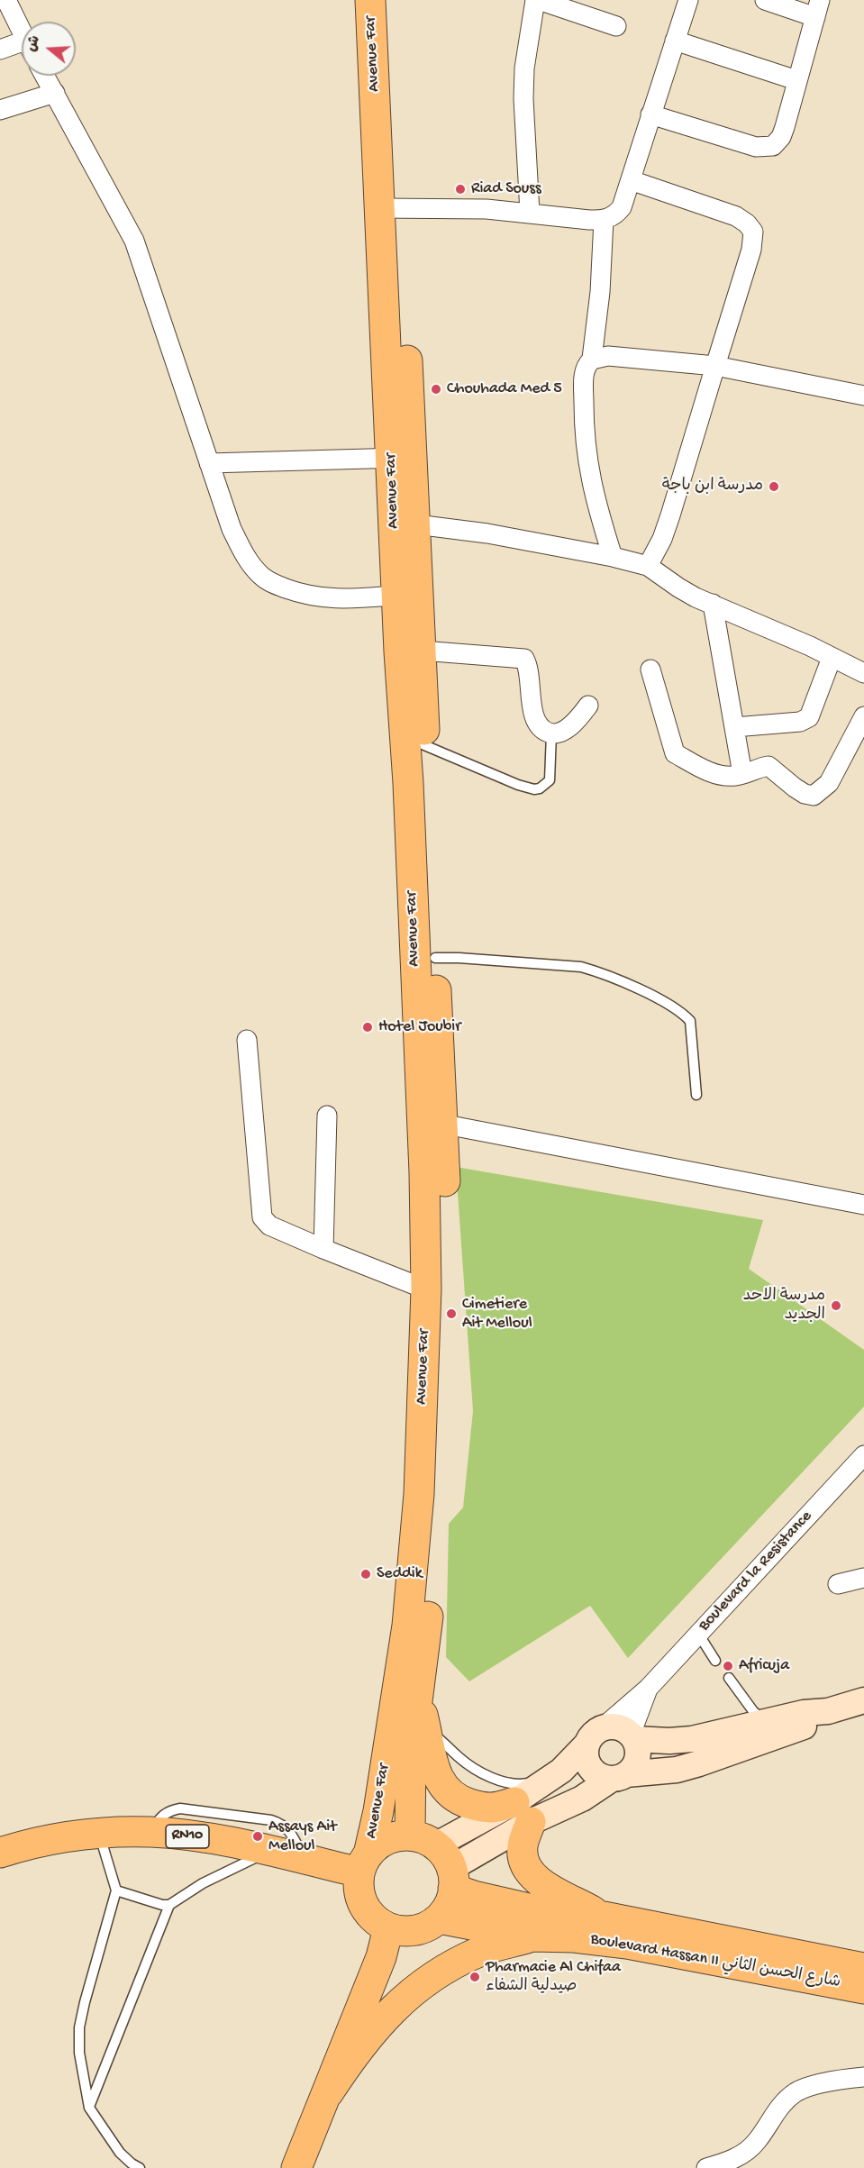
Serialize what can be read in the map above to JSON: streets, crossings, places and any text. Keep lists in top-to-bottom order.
{
  "streets": {
    "main road": ["Avenue Far", "RN10", "Boulevard Hassan II شارع الحسن الثاني"],
    "street": ["Boulevard la Resistance"]
  },
  "crossings": [
    ["Avenue Far", "RN10"],
    ["Avenue Far", "Boulevard Hassan II شارع الحسن الثاني"],
    ["RN10", "Boulevard Hassan II شارع الحسن الثاني"]
  ],
  "places": [
    "Riad Souss",
    "Chouhada Med 5",
    "مدرسة ابن باجة",
    "Hotel Joubir",
    "مدرسة الاحد الجديد",
    "Cimetiere Ait Melloul",
    "Seddik",
    "Africuja",
    "Assays Ait Melloul",
    "Pharmacie Al Chifaa صيدلية الشفاء"
  ],
  "north": "left"
}
